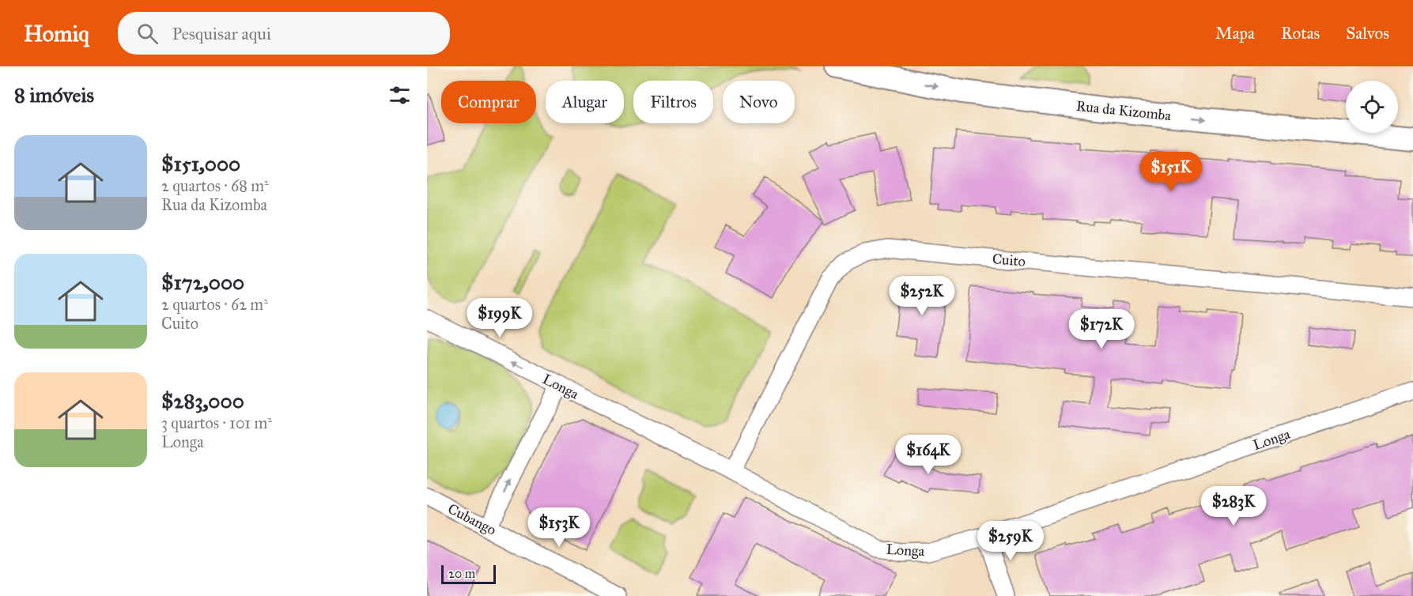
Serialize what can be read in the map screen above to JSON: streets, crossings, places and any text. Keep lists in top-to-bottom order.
{
  "streets": {
    "main road": ["Rua da Kizomba"],
    "street": ["Cuito", "Longa", "Cubango"]
  },
  "crossings": [
    ["Cuito", "Longa"]
  ],
  "one_way": ["Rua da Kizomba"],
  "scale_bar": "20 m",
  "page": {
    "header": "Homiq",
    "search": "Pesquisar aqui",
    "nav": ["Mapa", "Rotas", "Salvos"],
    "heading": "8 imóveis",
    "chip": [
      "Comprar",
      "Alugar",
      "Filtros",
      "Novo"
    ],
    "list": [
      {
        "name": "$151,000",
        "note": "2 quartos · 68 m² · Rua da Kizomba"
      },
      {
        "name": "$172,000",
        "note": "2 quartos · 62 m² · Cuito"
      },
      {
        "name": "$283,000",
        "note": "3 quartos · 101 m² · Longa"
      }
    ],
    "price": [
      "$151K",
      "$252K",
      "$199K",
      "$172K",
      "$164K",
      "$283K",
      "$153K",
      "$259K"
    ],
    "scale": "20 m"
  }
}
